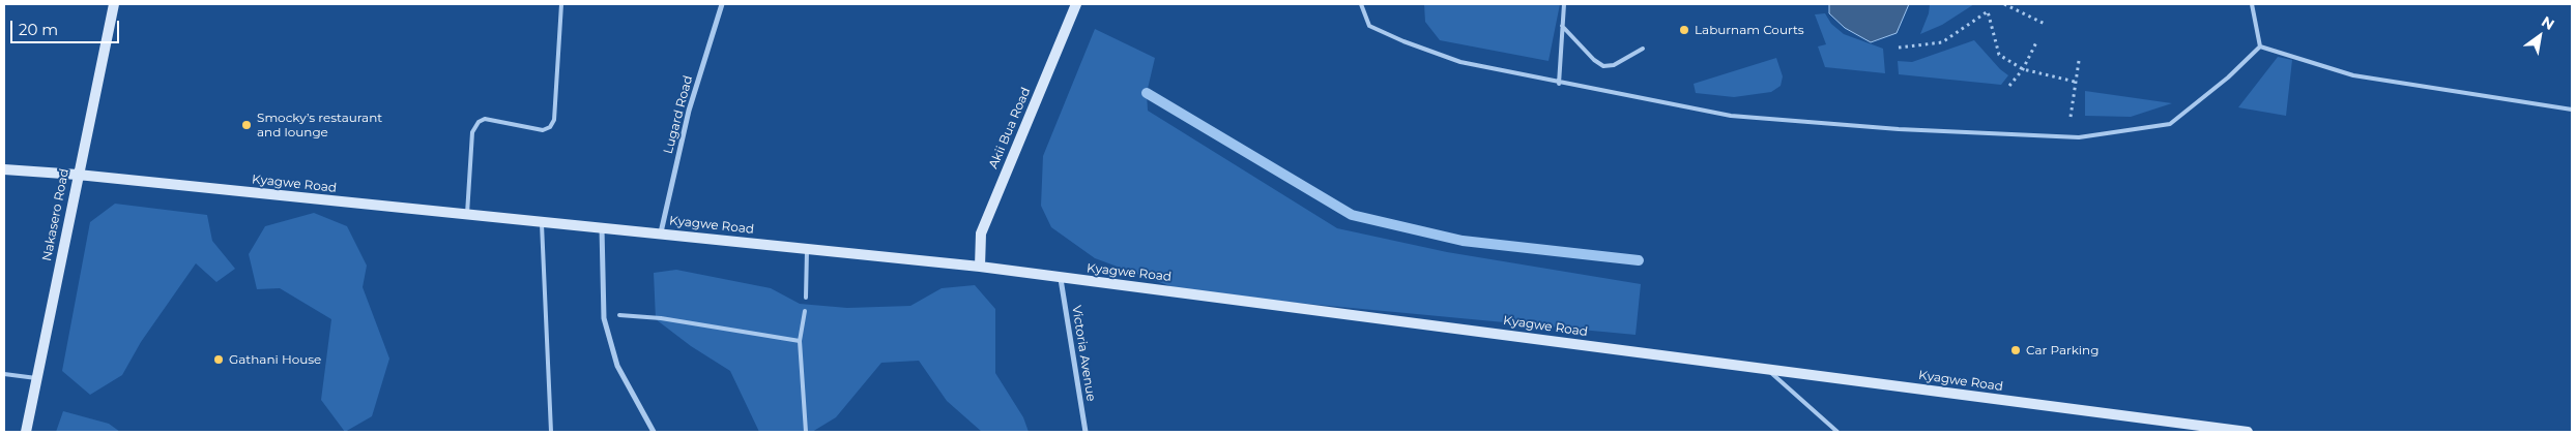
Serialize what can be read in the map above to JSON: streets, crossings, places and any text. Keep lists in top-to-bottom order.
{
  "streets": {
    "street": [
      "Lugard Road",
      "Akii Bua Road",
      "Kyagwe Road",
      "Nakasero Road",
      "Victoria Avenue"
    ]
  },
  "crossings": [
    ["Lugard Road", "Kyagwe Road"],
    ["Akii Bua Road", "Kyagwe Road"],
    ["Kyagwe Road", "Nakasero Road"],
    ["Kyagwe Road", "Victoria Avenue"]
  ],
  "places": [
    "Laburnam Courts",
    "Smocky’s restaurant and lounge",
    "Car Parking",
    "Gathani House"
  ],
  "scale_bar": "20 m",
  "north": "top right"
}
